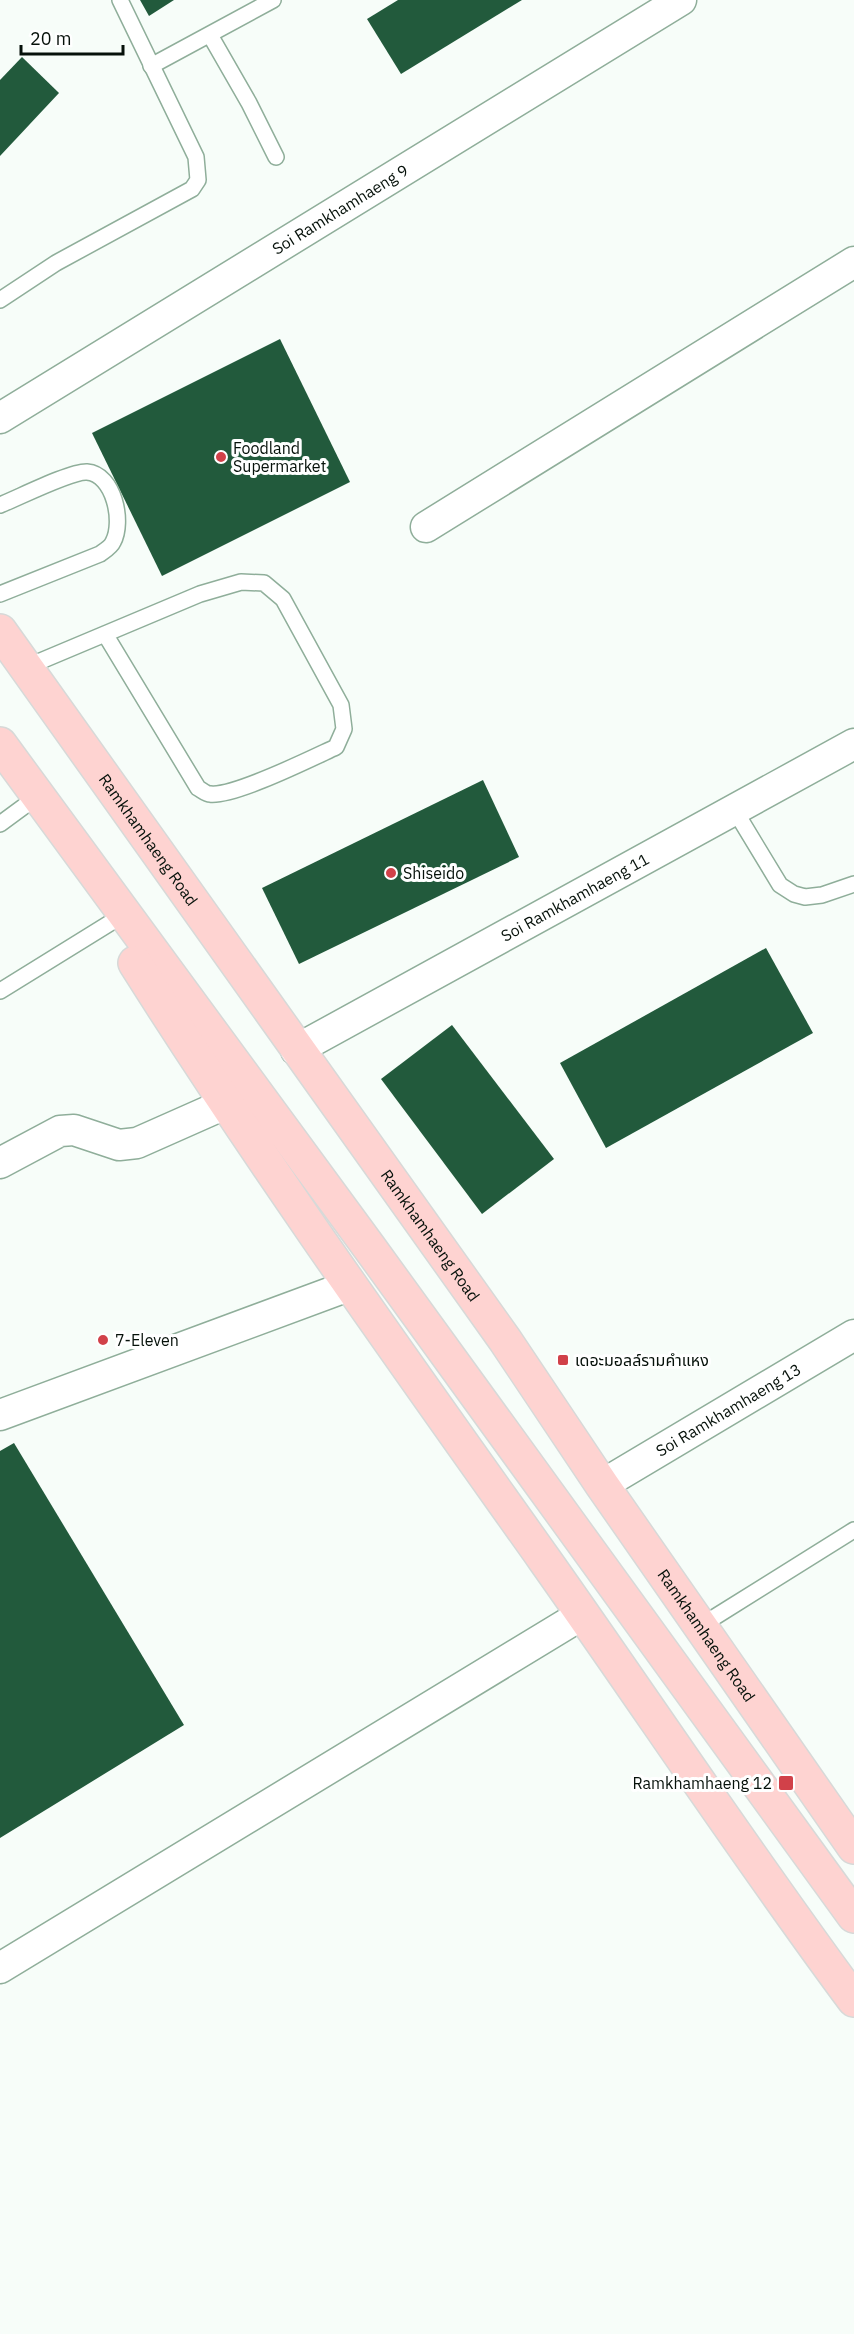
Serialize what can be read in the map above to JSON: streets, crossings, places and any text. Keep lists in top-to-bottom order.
{
  "streets": {
    "main road": ["Ramkhamhaeng Road"],
    "street": ["Soi Ramkhamhaeng 9", "Soi Ramkhamhaeng 11", "Soi Ramkhamhaeng 13"]
  },
  "crossings": [
    ["Ramkhamhaeng Road", "Soi Ramkhamhaeng 11"],
    ["Ramkhamhaeng Road", "Soi Ramkhamhaeng 13"]
  ],
  "places": {
    "other": ["Foodland Supermarket", "Shiseido", "7-Eleven"],
    "transit": ["เดอะมอลล์รามคำแหง", "Ramkhamhaeng 12"]
  },
  "scale_bar": "20 m"
}
